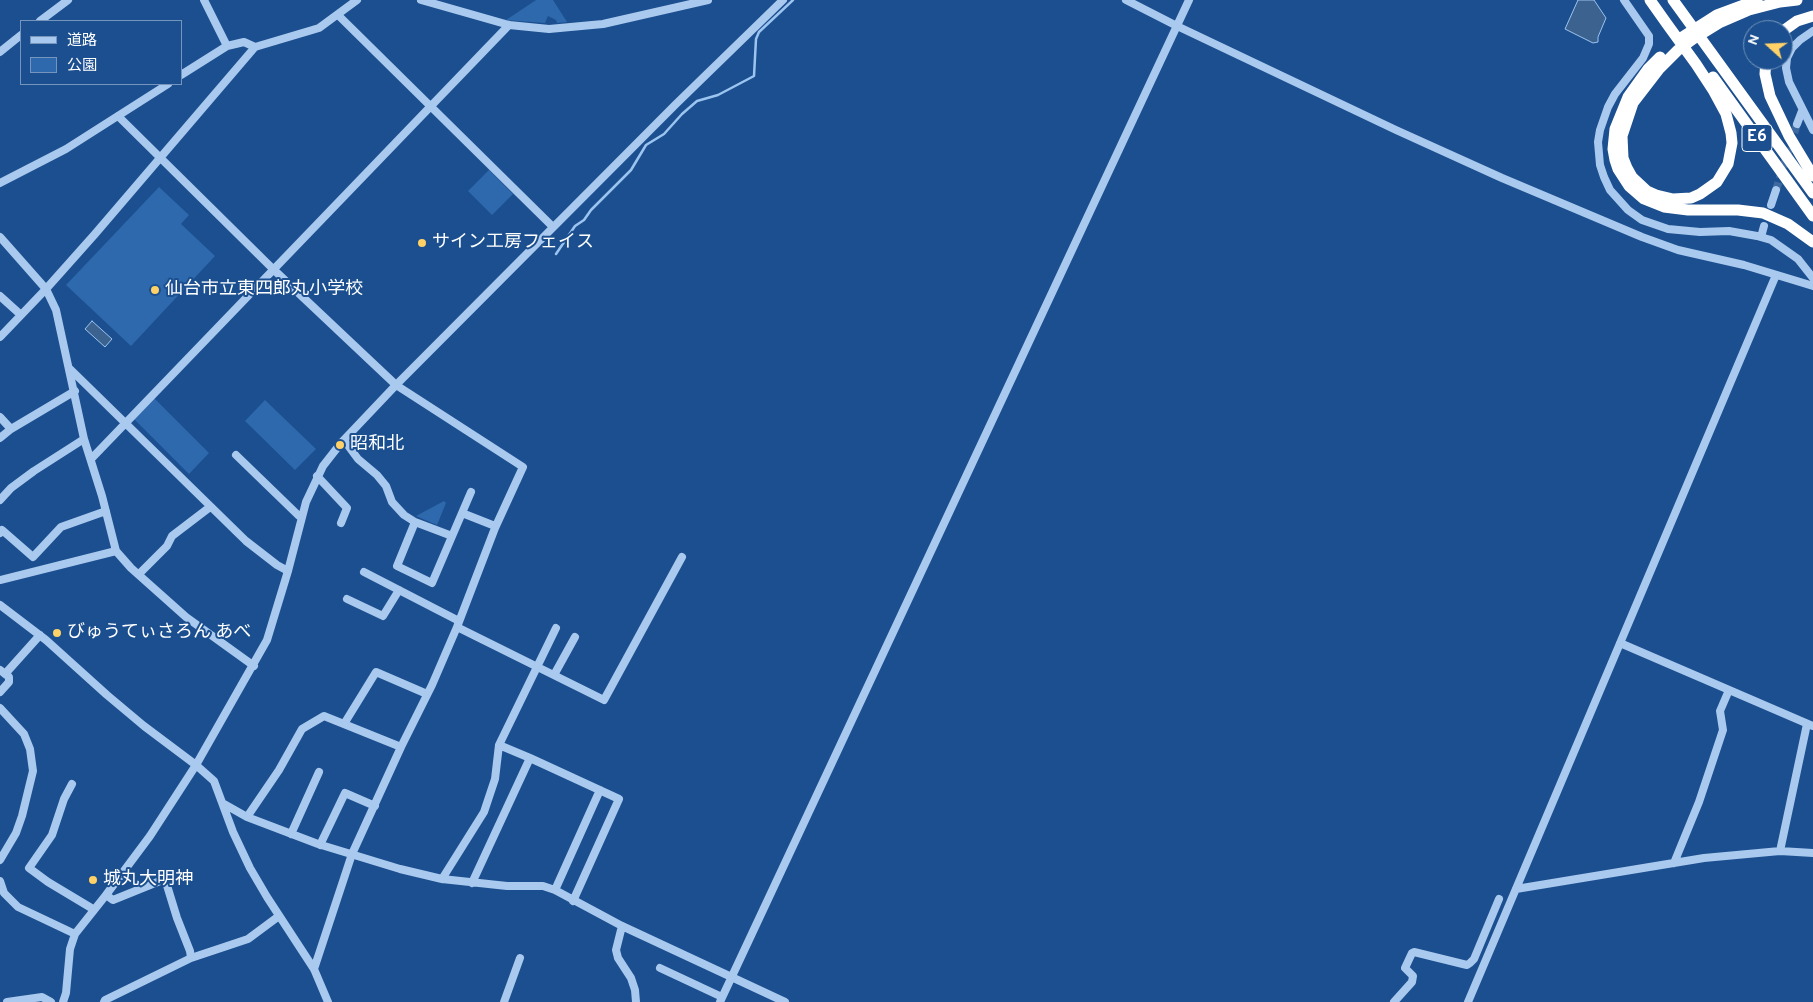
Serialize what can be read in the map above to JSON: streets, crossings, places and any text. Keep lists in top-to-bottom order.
{
  "streets": {
    "highway": ["E6"]
  },
  "places": [
    "サイン工房フェイス",
    "仙台市立東四郎丸小学校",
    "昭和北",
    "びゅうてぃさろん あべ",
    "城丸大明神"
  ],
  "legend": ["道路", "公園"],
  "north": "left"
}
